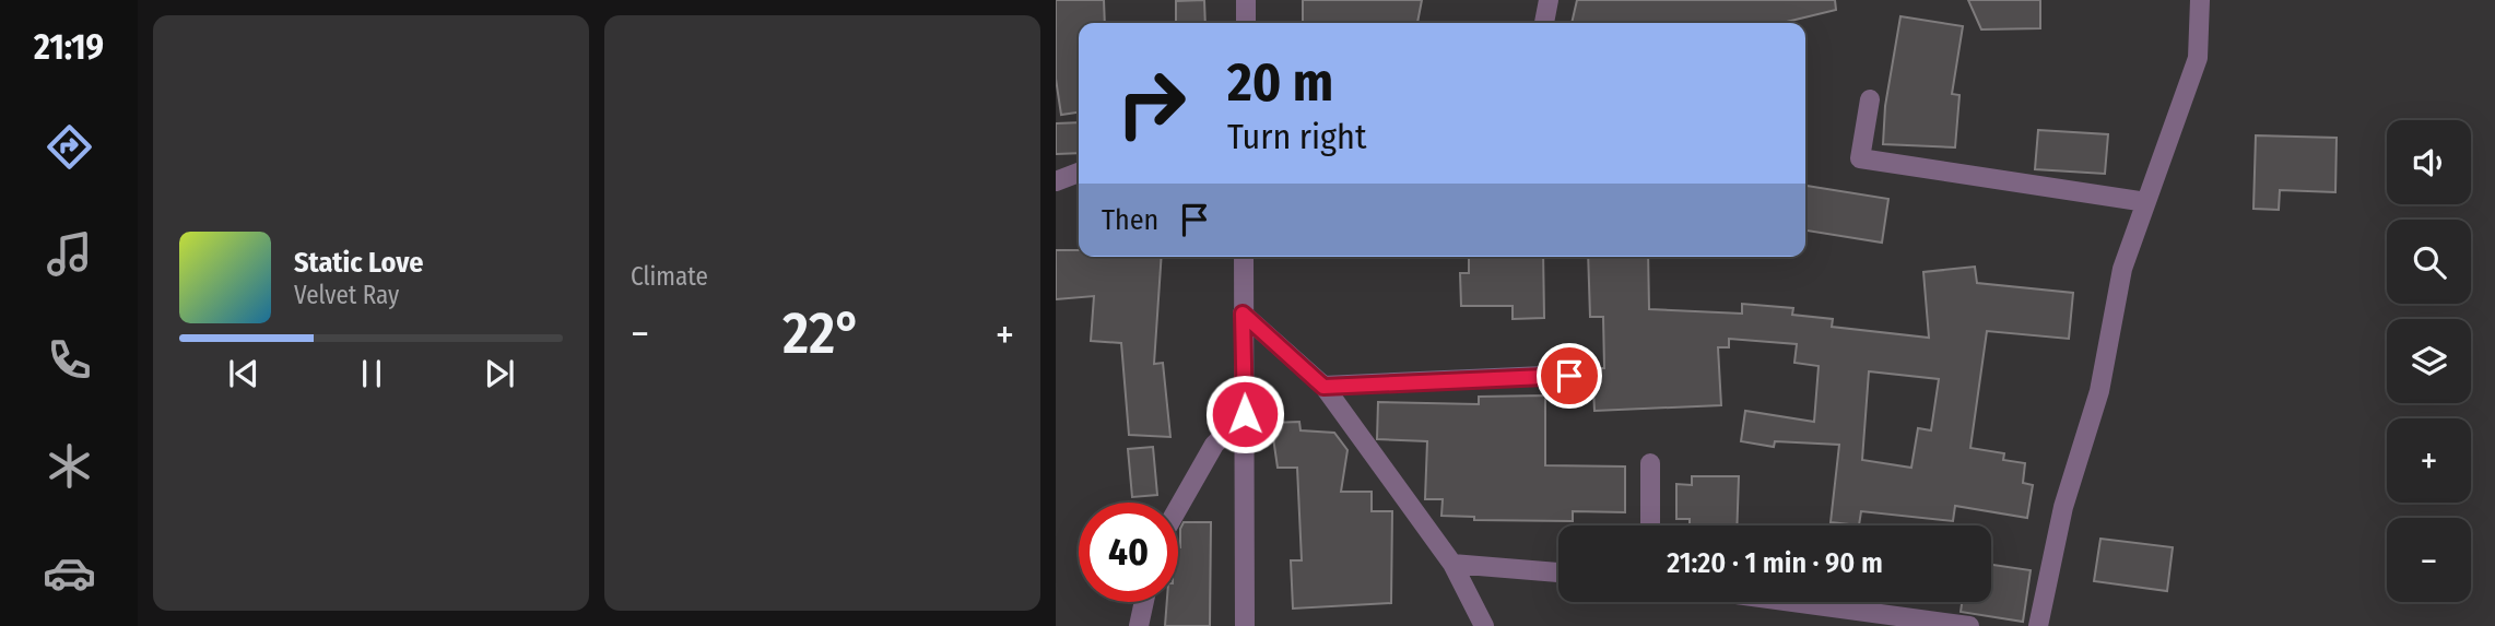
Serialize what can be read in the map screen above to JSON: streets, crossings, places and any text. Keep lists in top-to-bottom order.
{
  "page": {
    "tabs": "21:19",
    "tile": "Climate",
    "turn": ["20 m", "Turn right"],
    "map_buttons": ["+", "−"],
    "then": "Then",
    "song": ["Static Love", "Velvet Ray"],
    "heat": ["−", "22°", "+"],
    "limit": "40",
    "trip": "21:20 · 1 min · 90 m"
  }
}
